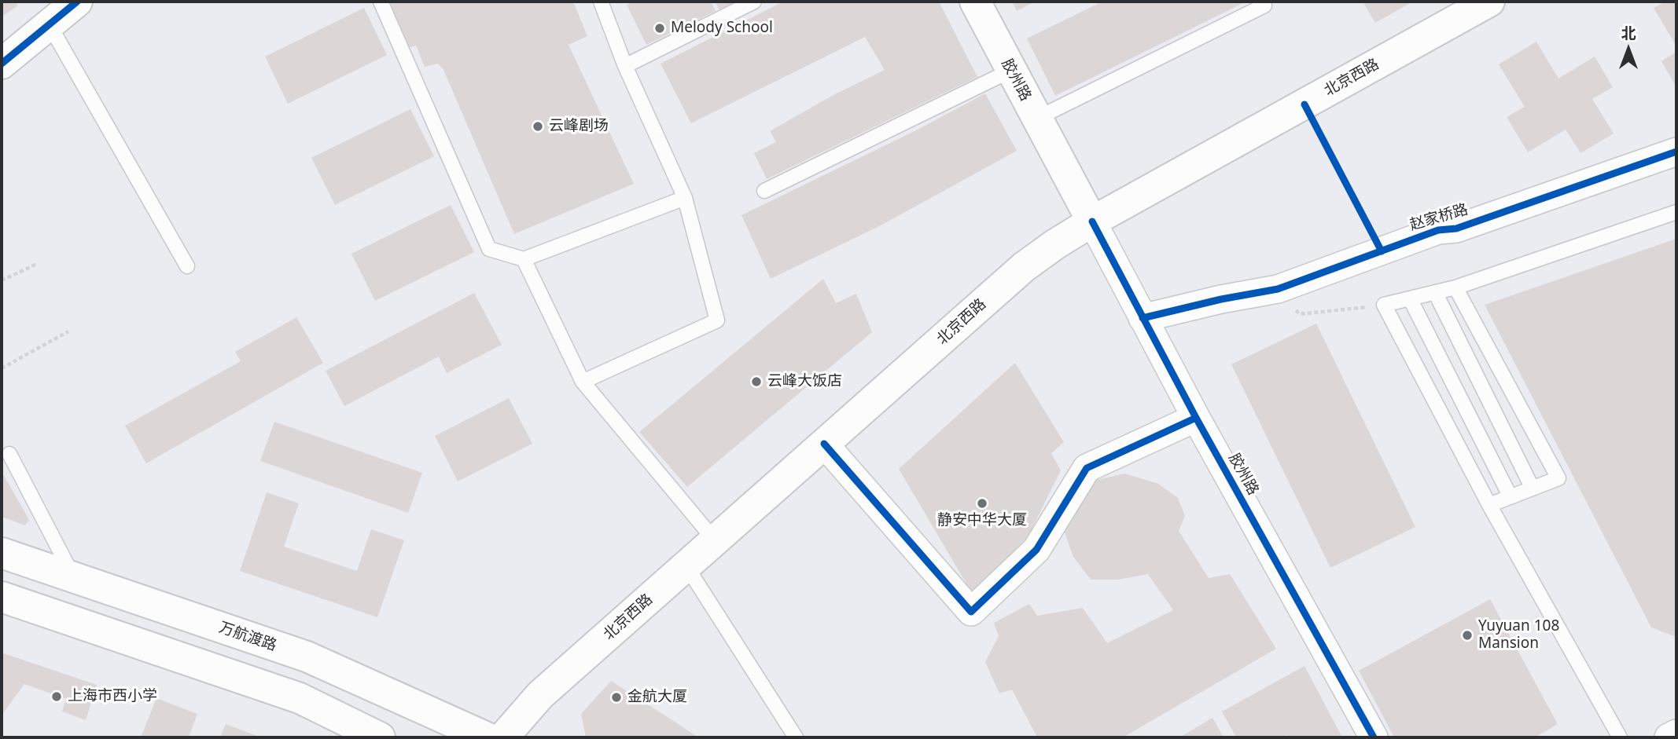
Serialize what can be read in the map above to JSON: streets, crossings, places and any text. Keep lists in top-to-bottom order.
{
  "streets": {
    "main road": ["北京西路", "胶州路", "万航渡路"],
    "street": ["赵家桥路"]
  },
  "crossings": [
    ["北京西路", "胶州路"],
    ["胶州路", "赵家桥路"]
  ],
  "places": [
    "Melody School",
    "云峰剧场",
    "云峰大饭店",
    "静安中华大厦",
    "Yuyuan 108 Mansion",
    "上海市西小学",
    "金航大厦"
  ],
  "north": "top"
}
